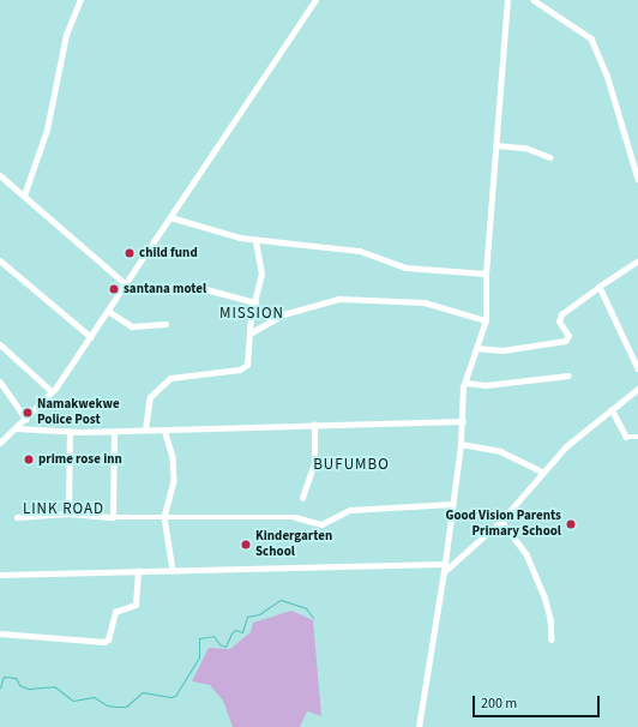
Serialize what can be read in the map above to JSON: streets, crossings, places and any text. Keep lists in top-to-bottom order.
{
  "districts": ["MISSION", "BUFUMBO", "LINK ROAD"],
  "places": [
    "child fund",
    "santana motel",
    "Namakwekwe Police Post",
    "prime rose inn",
    "Good Vision Parents Primary School",
    "Kindergarten School"
  ],
  "scale_bar": "200 m"
}
